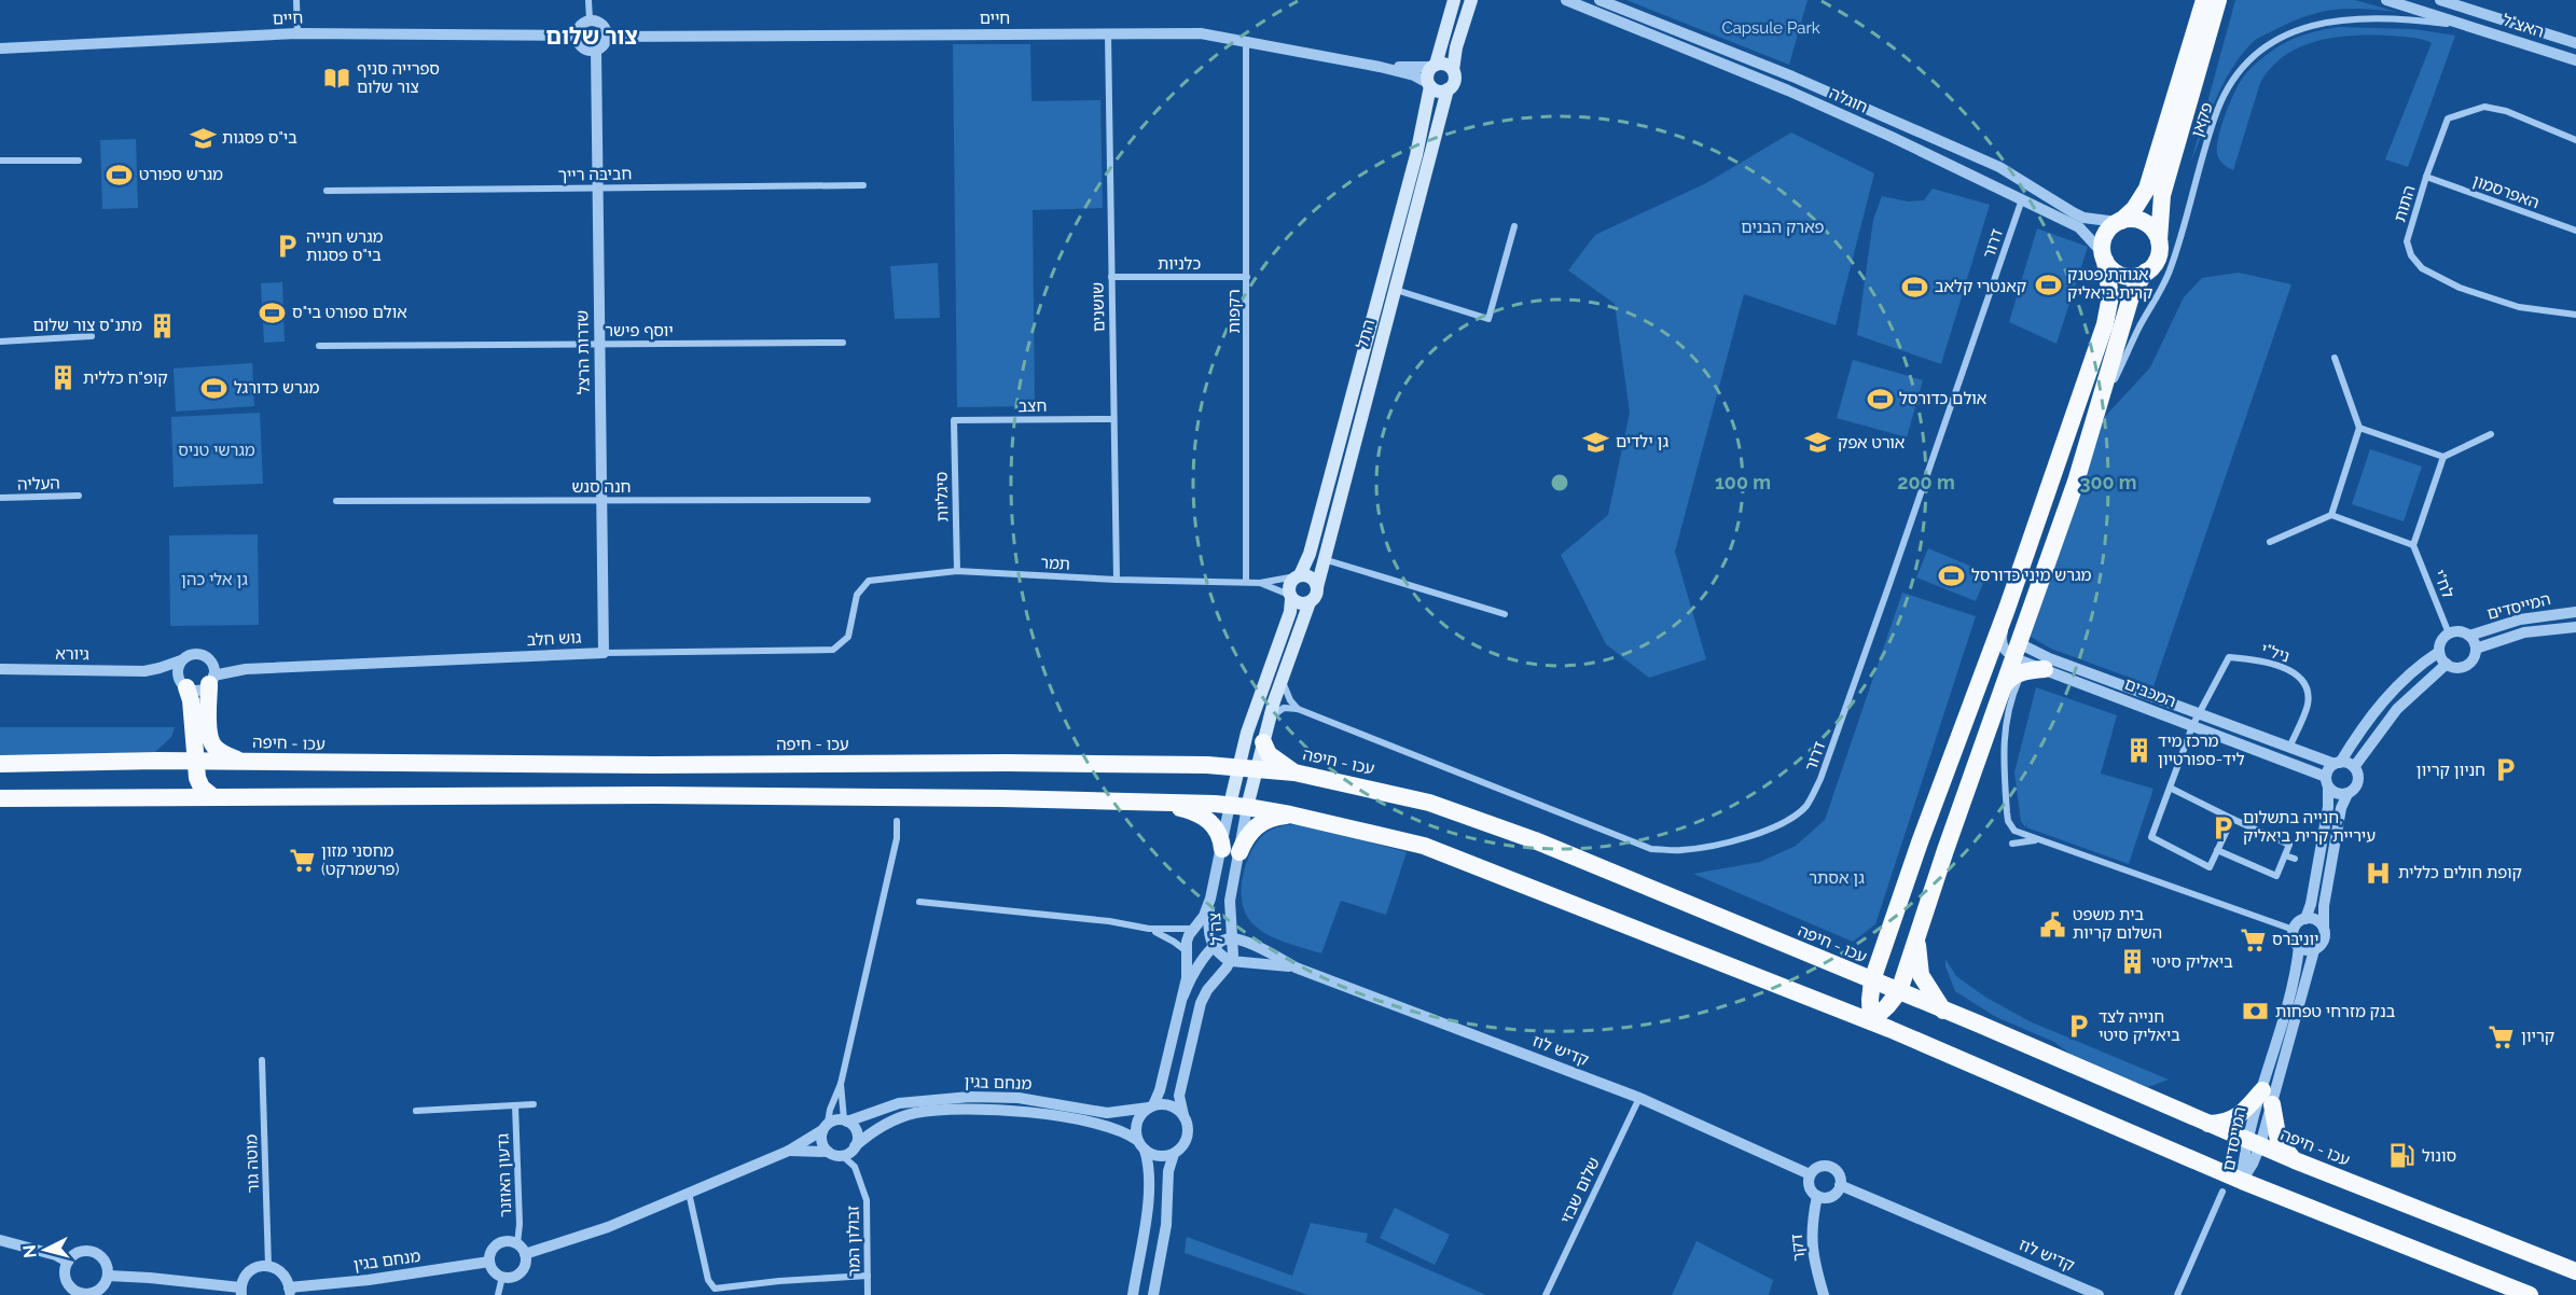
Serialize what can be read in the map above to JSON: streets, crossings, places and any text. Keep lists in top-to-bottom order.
{
  "streets": {
    "highway": ["עכו - חיפה"],
    "main road": ["התל", "צה\"ל"],
    "street": [
      "חיים",
      "האצ\"ל",
      "חוגלה",
      "פקאן",
      "חביבה רייך",
      "האפרסמון",
      "התות",
      "דרור",
      "כלניות",
      "שושנים",
      "רקפות",
      "יוסף פישר",
      "שדרות הרצל",
      "חצב",
      "העליה",
      "חנה סנש",
      "סיגליות",
      "תמר",
      "לח\"י",
      "המייסדים",
      "גוש חלב",
      "ניל\"י",
      "גיורא",
      "המכבים",
      "קדיש לוז",
      "מנחם בגין",
      "מוטה גור",
      "גדעון האוזנר",
      "שלום שבזי",
      "זבולון המר",
      "דקר"
    ]
  },
  "crossings": [
    ["חיים", "שושנים"],
    ["חיים", "רקפות"],
    ["חיים", "התל"],
    ["חיים", "שדרות הרצל"],
    ["האצ\"ל", "פקאן"],
    ["חוגלה", "דרור"],
    ["חביבה רייך", "שדרות הרצל"],
    ["האפרסמון", "התות"],
    ["כלניות", "שושנים"],
    ["כלניות", "רקפות"],
    ["שושנים", "חצב"],
    ["שושנים", "תמר"],
    ["רקפות", "תמר"],
    ["יוסף פישר", "שדרות הרצל"],
    ["התל", "תמר"],
    ["שדרות הרצל", "חנה סנש"],
    ["שדרות הרצל", "גוש חלב"],
    ["חצב", "סיגליות"],
    ["סיגליות", "תמר"],
    ["תמר", "גוש חלב"],
    ["לח\"י", "המייסדים"],
    ["המייסדים", "עכו - חיפה"],
    ["גוש חלב", "גיורא"],
    ["ניל\"י", "המכבים"],
    ["עכו - חיפה", "צה\"ל"],
    ["צה\"ל", "קדיש לוז"],
    ["צה\"ל", "מנחם בגין"],
    ["קדיש לוז", "שלום שבזי"],
    ["קדיש לוז", "דקר"],
    ["מנחם בגין", "גדעון האוזנר"],
    ["מנחם בגין", "זבולון המר"]
  ],
  "districts": ["צור שלום"],
  "parks": [
    "Capsule Park",
    "פארק הבנים",
    "מגרשי טניס",
    "גן אלי כהן",
    "גן אסתר"
  ],
  "places": {
    "library": ["ספרייה סניף צור שלום"],
    "school or university": ["בי\"ס פסגות", "גן ילדים", "אורט אפק"],
    "sports": [
      "מגרש ספורט",
      "אגודת פטנק קרית ביאליק",
      "קאנטרי קלאב",
      "אולם ספורט בי\"ס",
      "מגרש כדורגל",
      "אולם כדורסל",
      "מגרש מיני כדורסל"
    ],
    "parking": [
      "מגרש חנייה בי\"ס פסגות",
      "חניון קריון",
      "חנייה בתשלום, עיריית קרית ביאליק",
      "חנייה לצד ביאליק סיטי"
    ],
    "building": [
      "מתנ\"ס צור שלום",
      "קופ\"ח כללית",
      "מרכז מיד ליד-ספורטיון",
      "ביאליק סיטי"
    ],
    "supermarket": ["מחסני מזון (פרשמרקט)", "יוניברס", "קריון"],
    "hospital": ["קופת חולים כללית"],
    "public building": ["בית משפט השלום קריות"],
    "bank": ["בנק מזרחי טפחות"],
    "fuel station": ["סונול"]
  },
  "north": "left",
  "rings": ["100 m", "200 m", "300 m"]
}
